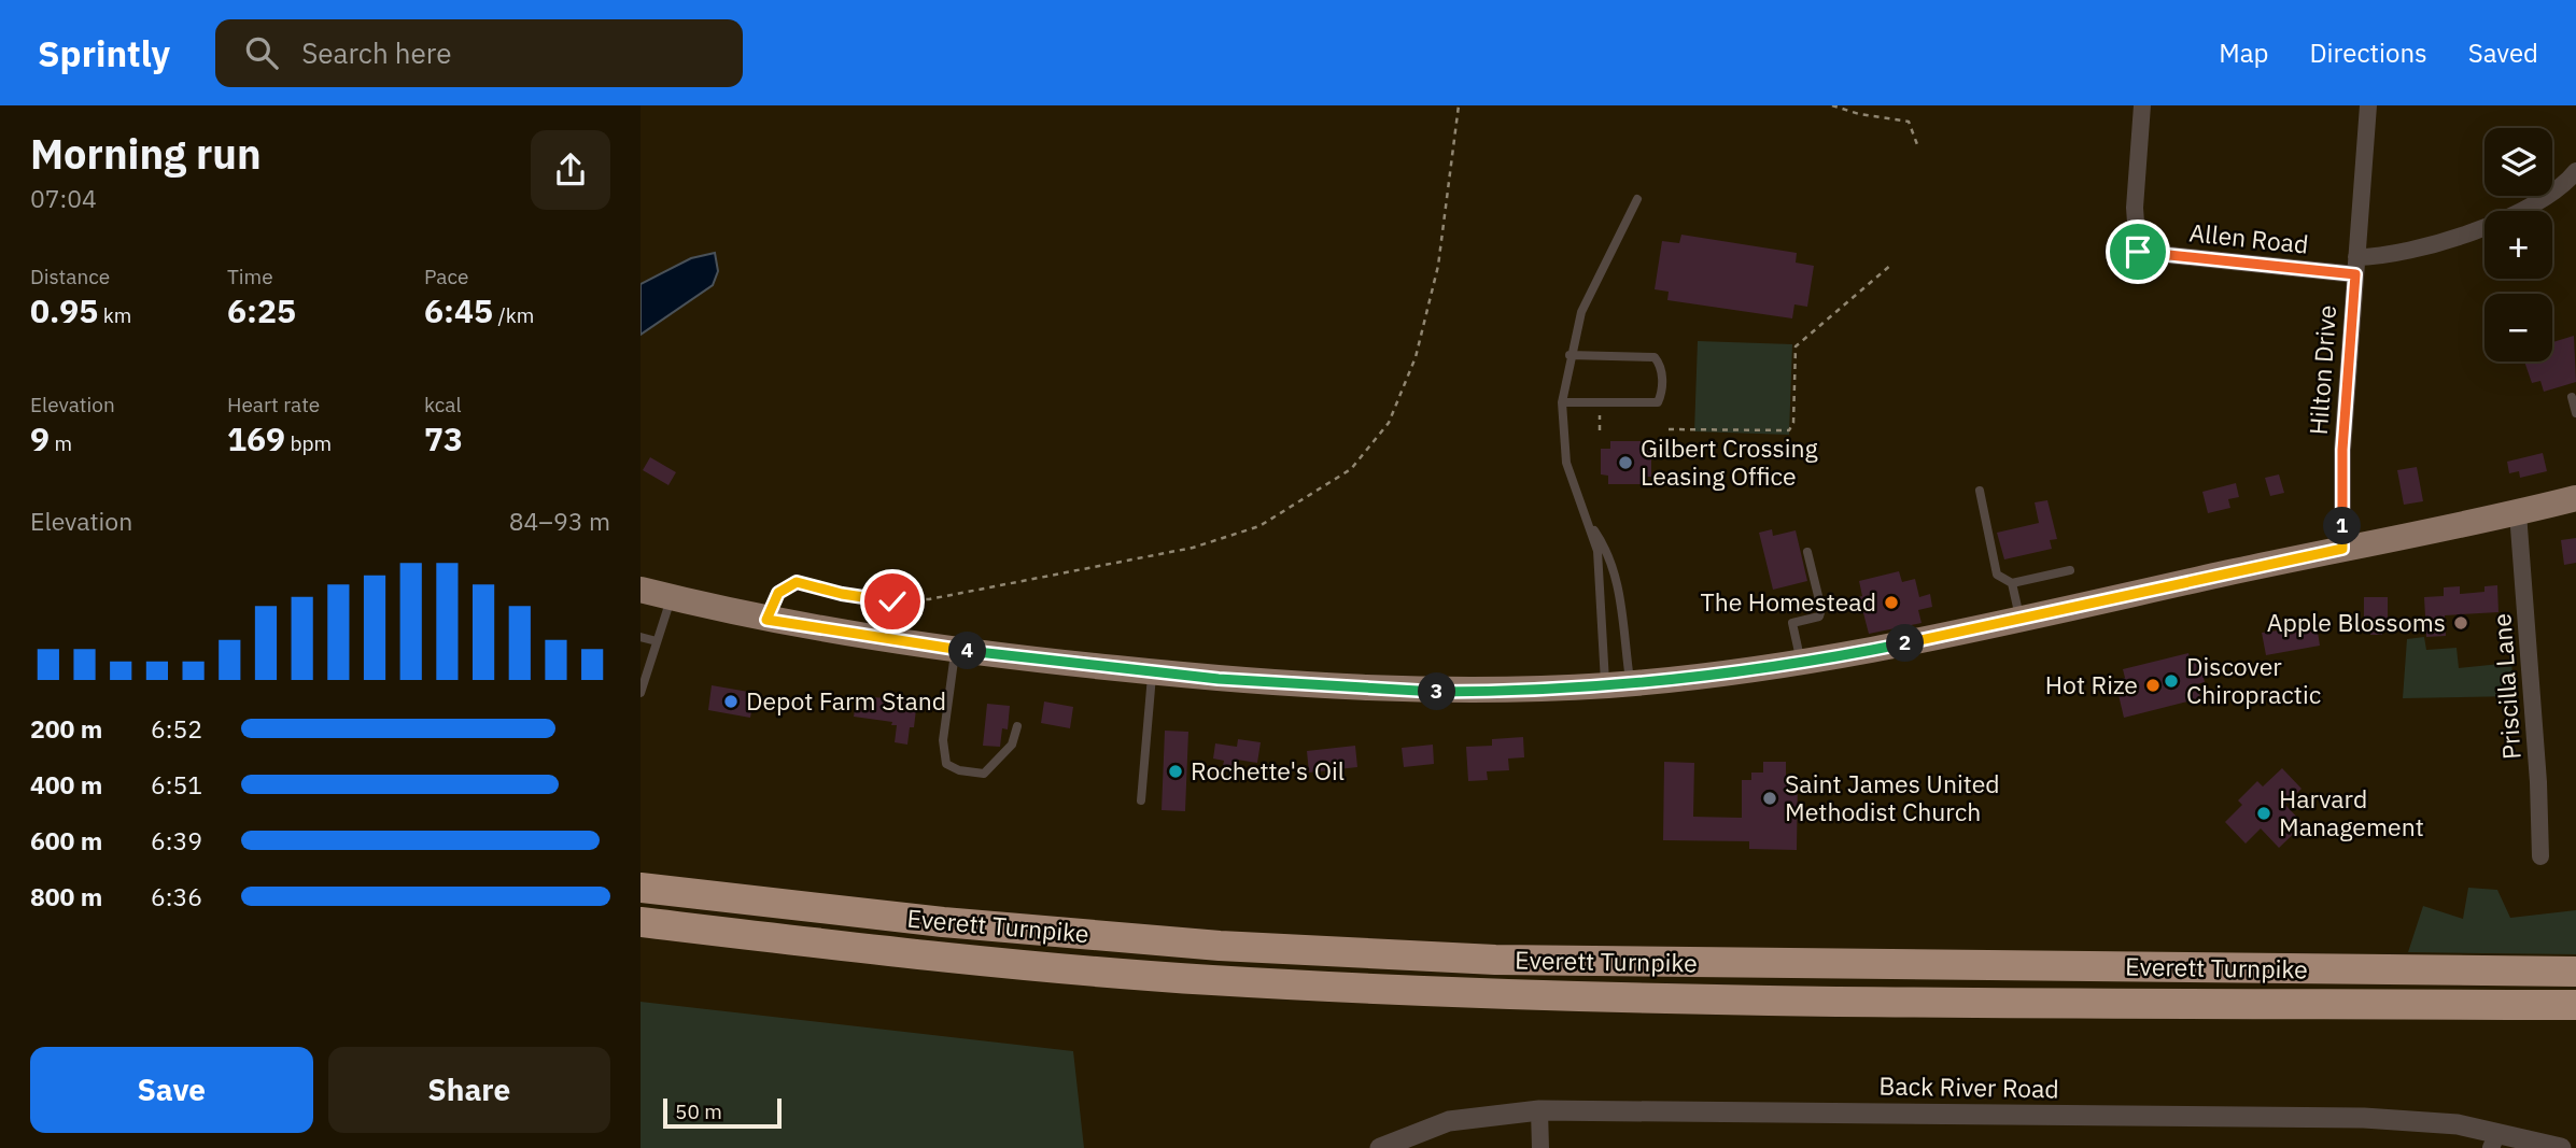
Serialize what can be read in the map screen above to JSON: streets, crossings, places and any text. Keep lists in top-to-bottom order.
{
  "streets": {
    "highway": ["Everett Turnpike"],
    "street": [
      "Allen Road",
      "Hilton Drive",
      "Priscilla Lane",
      "Back River Road"
    ]
  },
  "crossings": [
    ["Allen Road", "Hilton Drive"]
  ],
  "places": [
    "Gilbert Crossing Leasing Office",
    "The Homestead",
    "Apple Blossoms",
    "Discover Chiropractic",
    "Hot Rize",
    "Depot Farm Stand",
    "Rochette's Oil",
    "Saint James United Methodist Church",
    "Harvard Management"
  ],
  "scale_bar": "50 m",
  "page": {
    "header": "Sprintly",
    "search": "Search here",
    "nav": ["Map", "Directions", "Saved"],
    "heading": ["Morning run", "07:04"],
    "map_buttons": ["+", "−"],
    "stats": [
      ["Distance", "0.95 km"],
      ["Time", "6:25"],
      ["Pace", "6:45 /km"],
      ["Elevation", "9 m"],
      ["Heart rate", "169 bpm"],
      ["kcal", "73"]
    ],
    "chart": ["Elevation", "84–93 m"],
    "pins": [
      "1",
      "2",
      "4",
      "3"
    ],
    "list": [
      {
        "name": "200 m",
        "note": "6:52"
      },
      {
        "name": "400 m",
        "note": "6:51"
      },
      {
        "name": "600 m",
        "note": "6:39"
      },
      {
        "name": "800 m",
        "note": "6:36"
      }
    ],
    "buttons": ["Save", "Share"],
    "scale": "50 m"
  }
}
